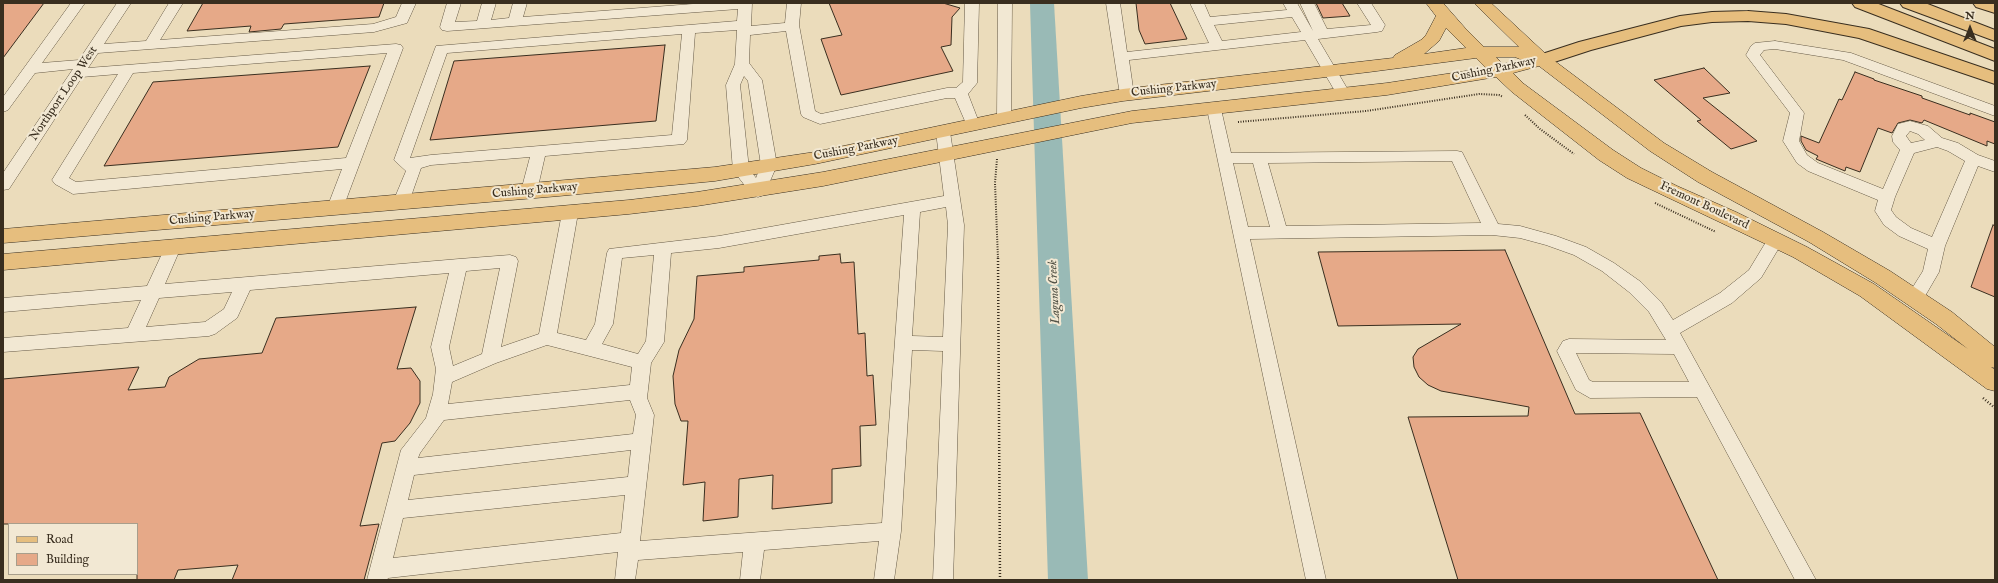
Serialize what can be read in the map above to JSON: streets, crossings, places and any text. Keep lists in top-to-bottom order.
{
  "streets": {
    "main road": ["Cushing Parkway", "Fremont Boulevard"],
    "street": ["Northport Loop West"]
  },
  "crossings": [
    ["Cushing Parkway", "Fremont Boulevard"]
  ],
  "water": ["Laguna Creek"],
  "legend": ["Road", "Building"],
  "north": "top"
}
